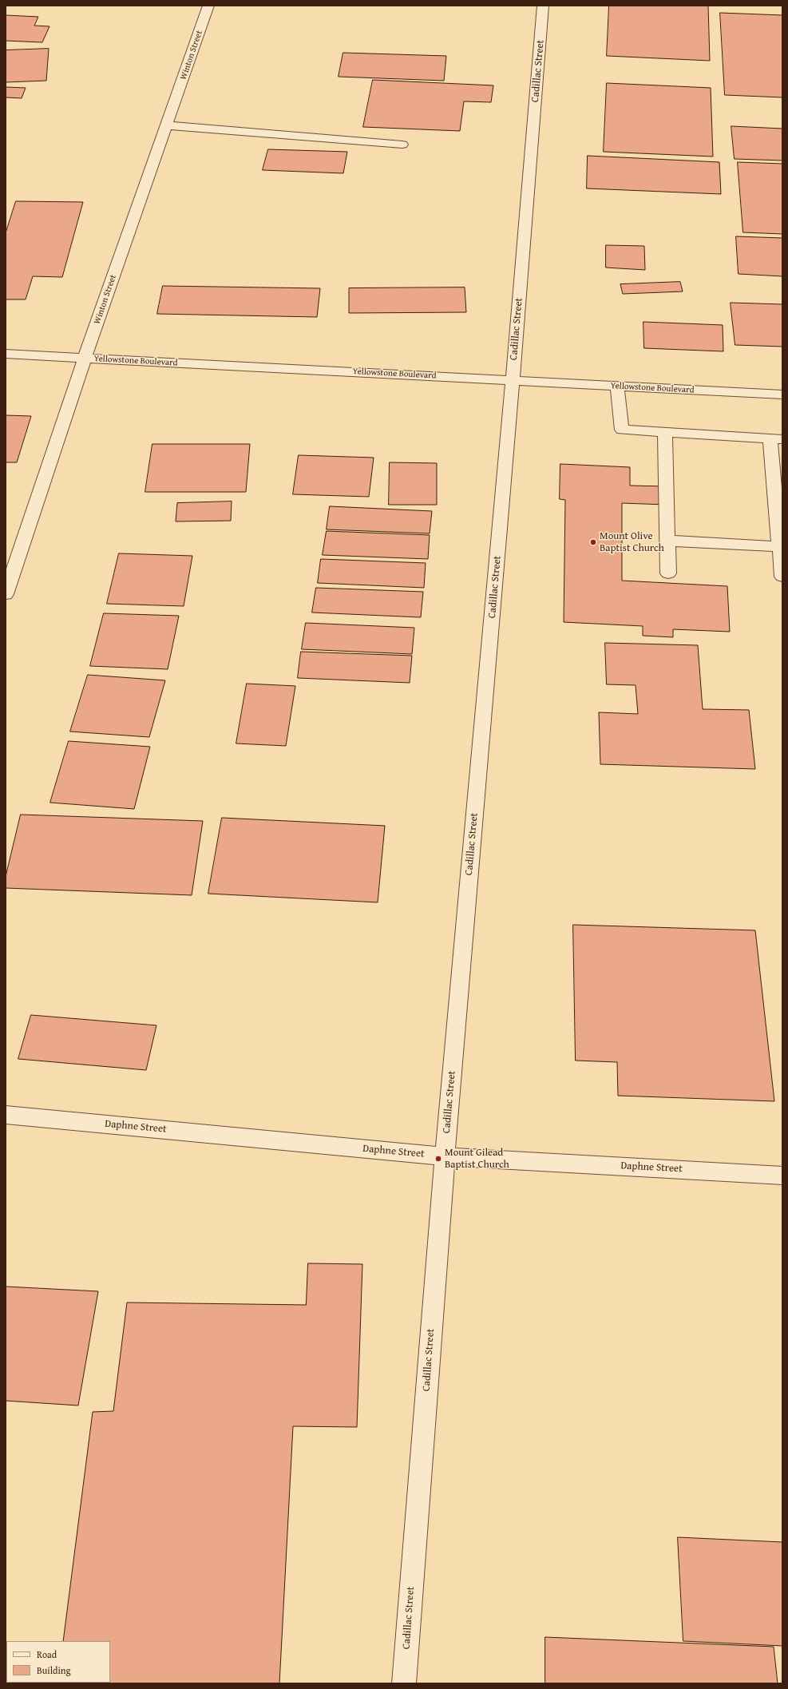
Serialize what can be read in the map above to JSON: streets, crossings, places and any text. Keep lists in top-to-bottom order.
{
  "streets": {
    "street": [
      "Winton Street",
      "Cadillac Street",
      "Yellowstone Boulevard",
      "Daphne Street"
    ]
  },
  "crossings": [
    ["Winton Street", "Yellowstone Boulevard"],
    ["Cadillac Street", "Yellowstone Boulevard"],
    ["Cadillac Street", "Daphne Street"]
  ],
  "places": ["Mount Olive Baptist Church", "Mount Gilead Baptist Church"],
  "legend": ["Road", "Building"]
}
